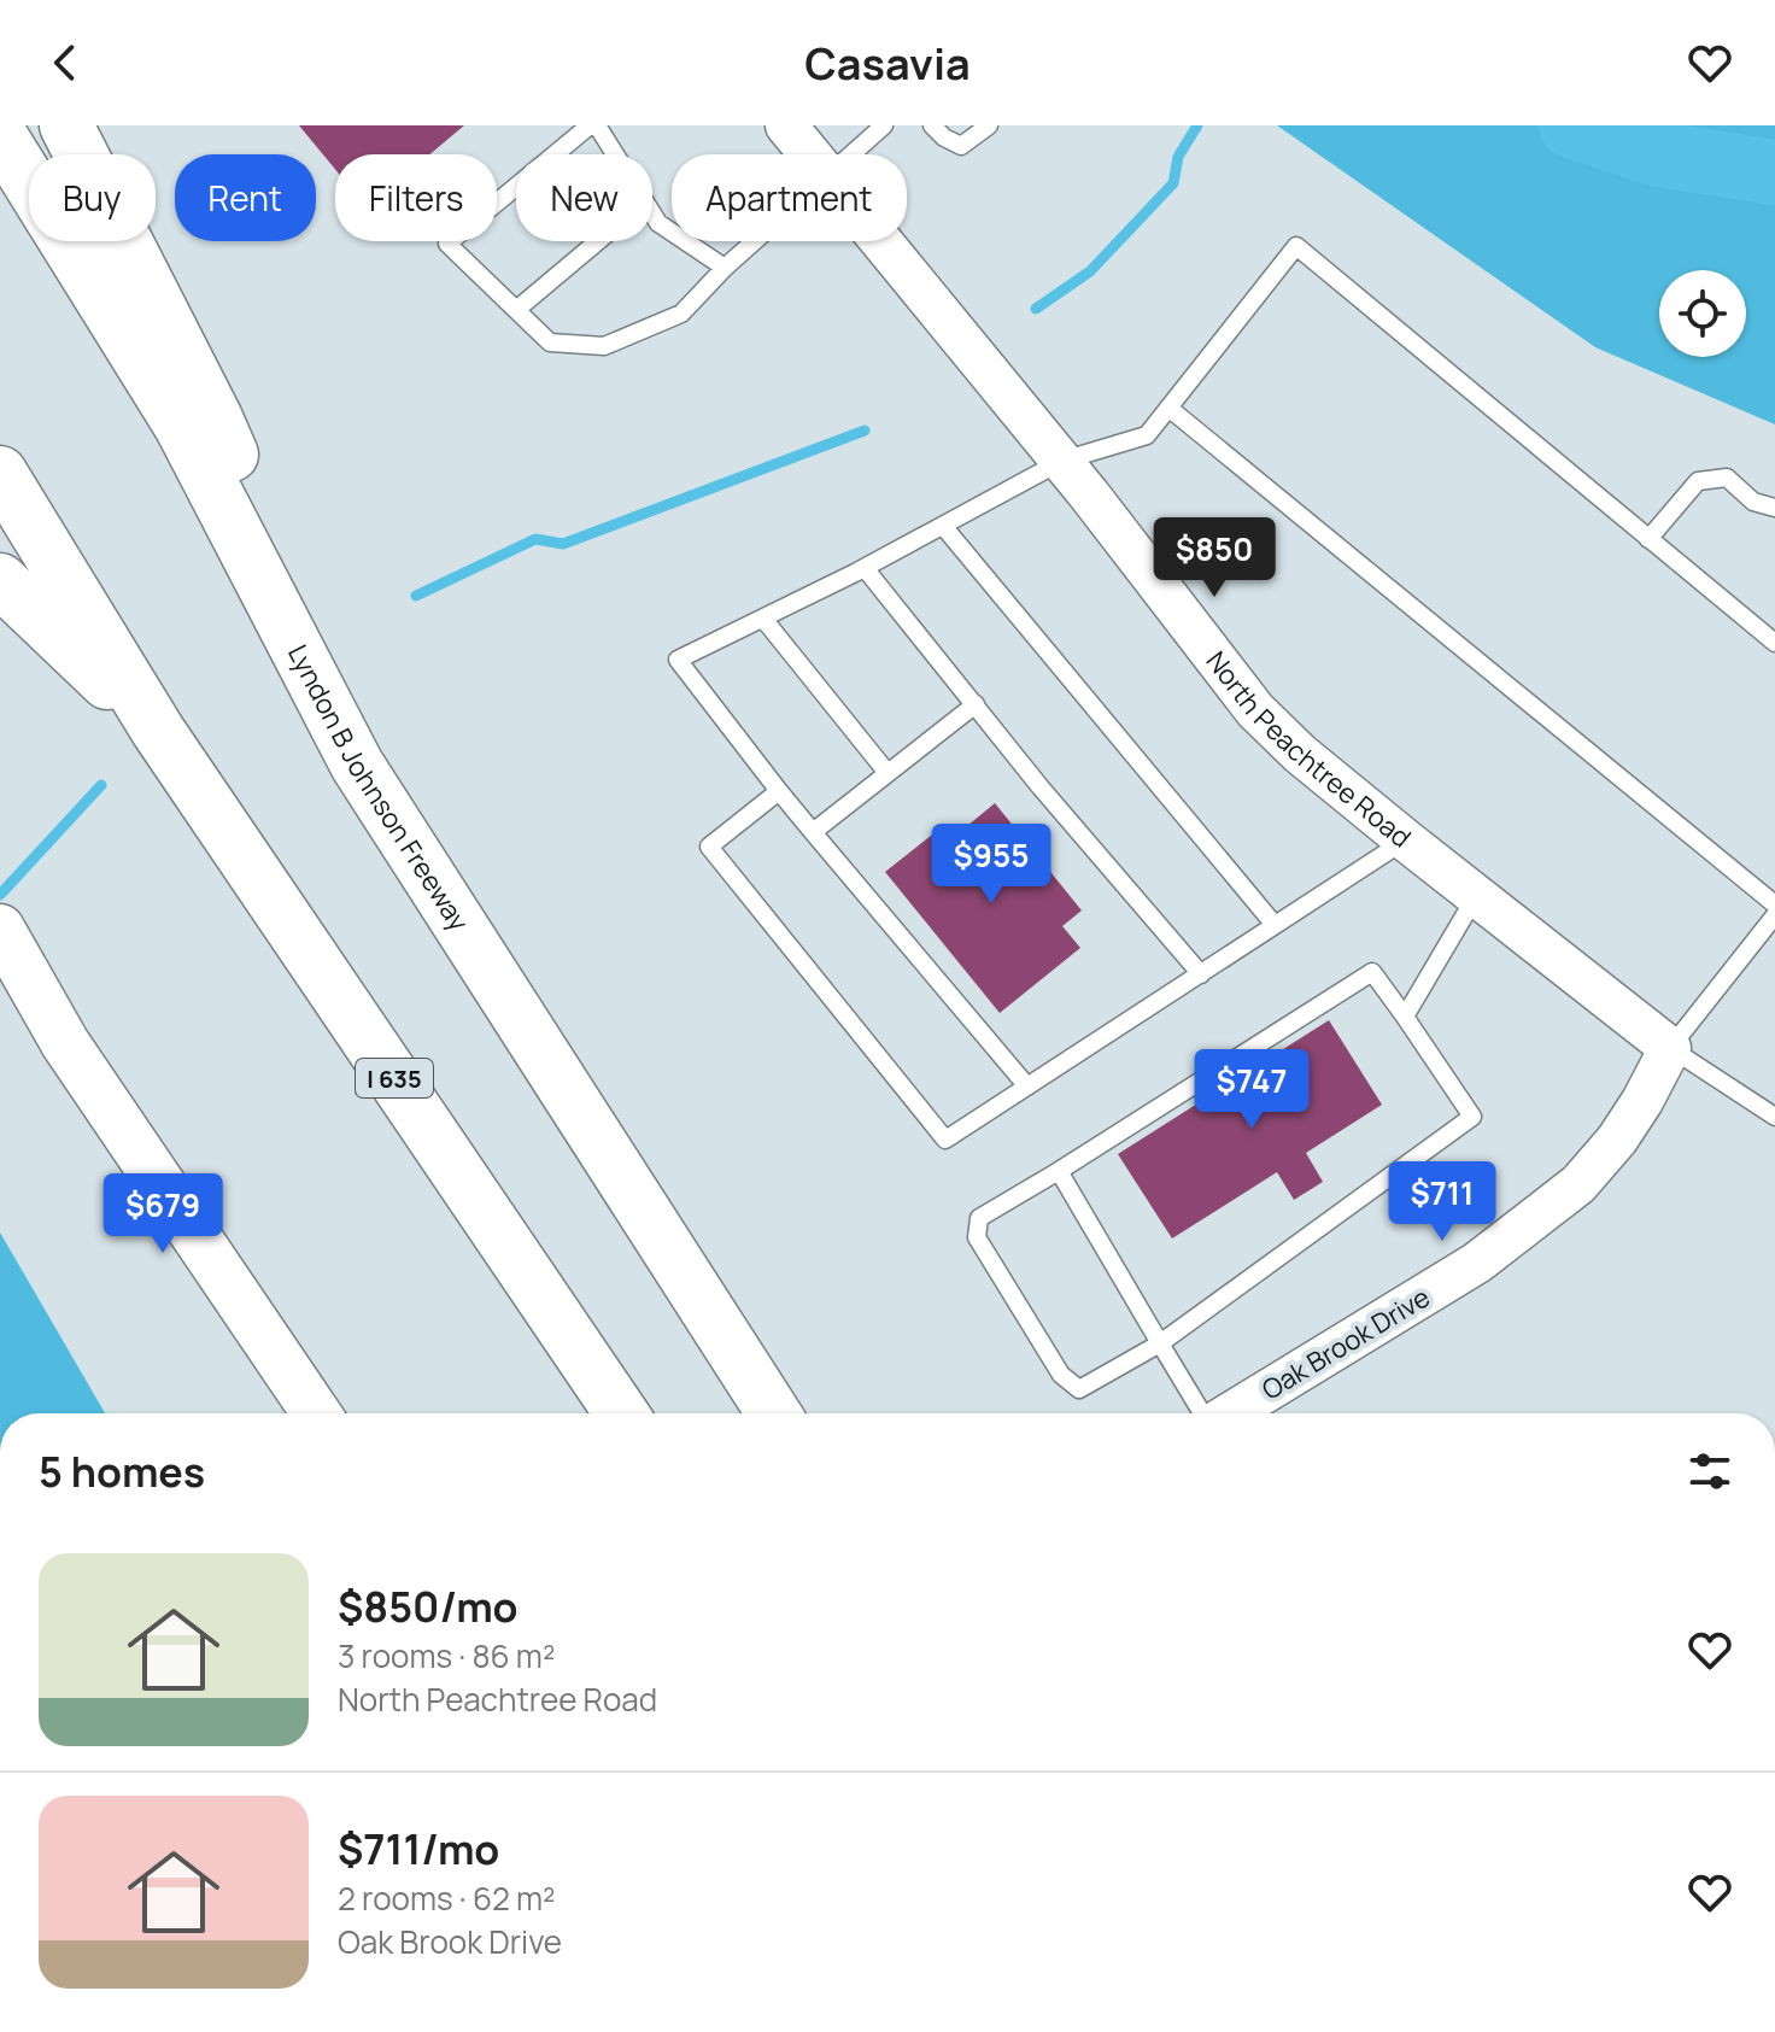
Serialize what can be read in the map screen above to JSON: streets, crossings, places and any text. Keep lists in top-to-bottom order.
{
  "streets": {
    "highway": ["Lyndon B Johnson Freeway", "I 635"],
    "street": ["North Peachtree Road", "Oak Brook Drive"]
  },
  "crossings": [
    ["North Peachtree Road", "Oak Brook Drive"]
  ],
  "page": {
    "header": "Casavia",
    "chip": [
      "Buy",
      "Rent",
      "Filters",
      "New",
      "Apartment"
    ],
    "price": [
      "$850",
      "$955",
      "$747",
      "$711",
      "$679"
    ],
    "heading": "5 homes",
    "list": [
      {
        "name": "$850/mo",
        "note": "3 rooms · 86 m² · North Peachtree Road"
      },
      {
        "name": "$711/mo",
        "note": "2 rooms · 62 m² · Oak Brook Drive"
      }
    ]
  }
}
